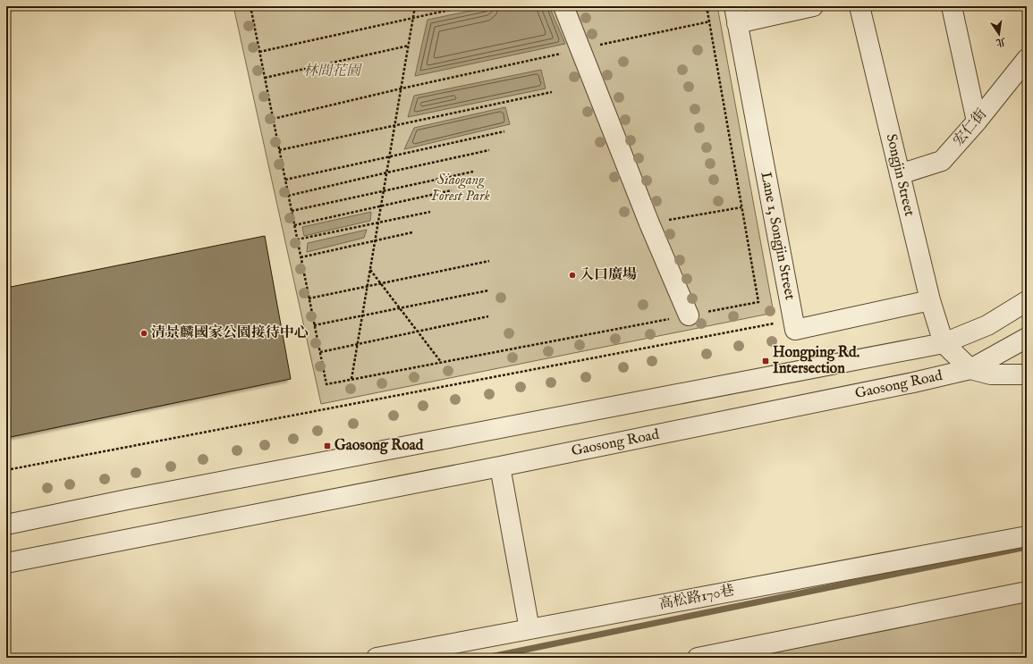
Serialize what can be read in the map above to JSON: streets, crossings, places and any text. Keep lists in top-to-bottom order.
{
  "streets": {
    "street": [
      "宏仁街",
      "Songjin Street",
      "Lane 1, Songjin Street",
      "Gaosong Road",
      "高松路170巷"
    ]
  },
  "crossings": [
    ["宏仁街", "Songjin Street"],
    ["Songjin Street", "Lane 1, Songjin Street"]
  ],
  "parks": ["林間花園", "Siaogang Forest Park"],
  "places": {
    "other": ["入口廣場", "清景麟國家公園接待中心"],
    "transit": ["Hongping Rd. Intersection", "Gaosong Road"]
  },
  "north": "bottom"
}
